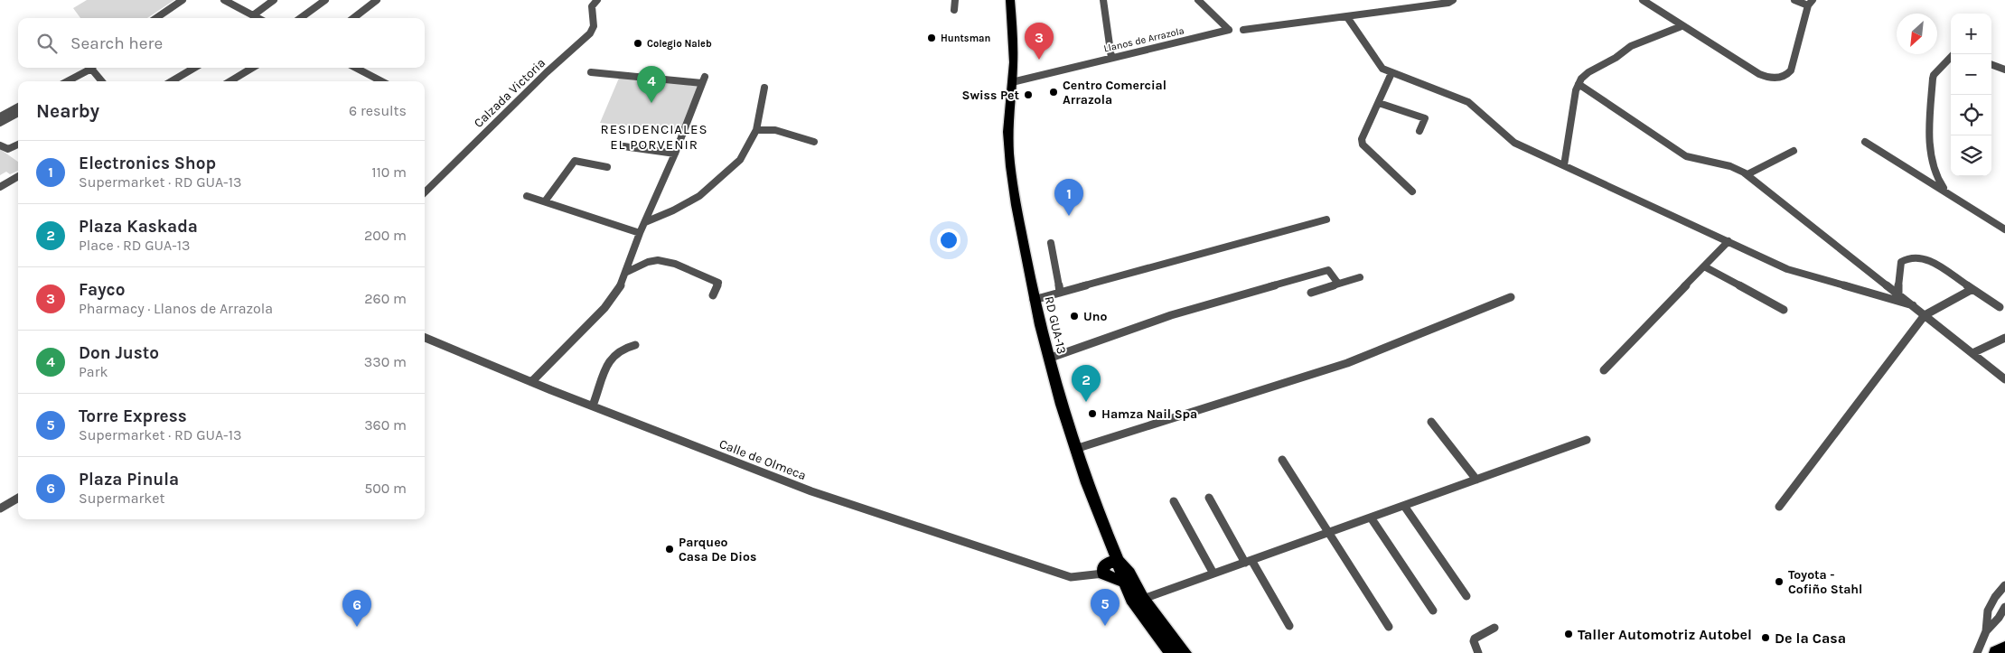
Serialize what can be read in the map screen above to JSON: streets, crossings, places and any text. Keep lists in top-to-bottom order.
{
  "streets": {
    "main road": ["RD GUA-13"],
    "street": ["Llanos de Arrazola", "Calzada Victoria", "Calle de Olmeca"]
  },
  "crossings": [
    ["Llanos de Arrazola", "RD GUA-13"],
    ["RD GUA-13", "Calle de Olmeca"]
  ],
  "districts": ["RESIDENCIALES EL PORVENIR"],
  "places": [
    "Huntsman",
    "Colegio Naleb",
    "Centro Comercial Arrazola",
    "Swiss Pet",
    "Uno",
    "Hamza Nail Spa",
    "Parqueo Casa De Dios",
    "Toyota - Cofiño Stahl",
    "Taller Automotriz Autobel",
    "De la Casa"
  ],
  "north": "bottom left",
  "page": {
    "map_buttons": ["+", "−"],
    "search": "Search here",
    "pins": [
      "3",
      "4",
      "1",
      "2",
      "5",
      "6"
    ],
    "heading": ["Nearby", "6 results"],
    "list": [
      {
        "mark": "1",
        "name": "Electronics Shop",
        "note": "Supermarket · RD GUA-13",
        "value": "110 m"
      },
      {
        "mark": "2",
        "name": "Plaza Kaskada",
        "note": "Place · RD GUA-13",
        "value": "200 m"
      },
      {
        "mark": "3",
        "name": "Fayco",
        "note": "Pharmacy · Llanos de Arrazola",
        "value": "260 m"
      },
      {
        "mark": "4",
        "name": "Don Justo",
        "note": "Park",
        "value": "330 m"
      },
      {
        "mark": "5",
        "name": "Torre Express",
        "note": "Supermarket · RD GUA-13",
        "value": "360 m"
      },
      {
        "mark": "6",
        "name": "Plaza Pinula",
        "note": "Supermarket",
        "value": "500 m"
      }
    ]
  }
}
